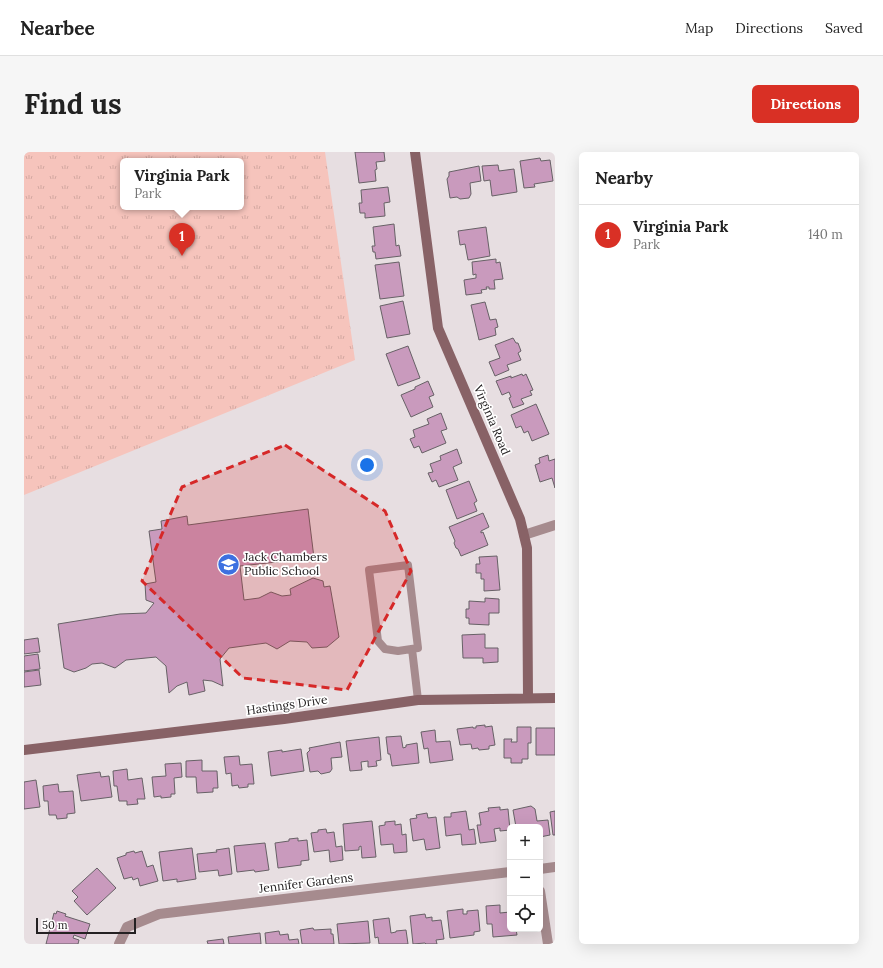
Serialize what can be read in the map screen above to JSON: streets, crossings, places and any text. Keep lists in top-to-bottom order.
{
  "streets": {
    "street": ["Virginia Road", "Hastings Drive", "Jennifer Gardens"]
  },
  "crossings": [
    ["Virginia Road", "Hastings Drive"]
  ],
  "places": {
    "school or university": ["Jack Chambers Public School"]
  },
  "scale_bar": "50 m",
  "page": {
    "header": "Nearbee",
    "nav": ["Map", "Directions", "Saved"],
    "buttons": "Directions",
    "title": "Find us",
    "heading": "Nearby",
    "popup": ["Virginia Park", "Park"],
    "list": [
      {
        "mark": "1",
        "name": "Virginia Park",
        "note": "Park",
        "value": "140 m"
      }
    ],
    "pins": "1",
    "map_buttons": ["+", "−"],
    "scale": "50 m"
  }
}
